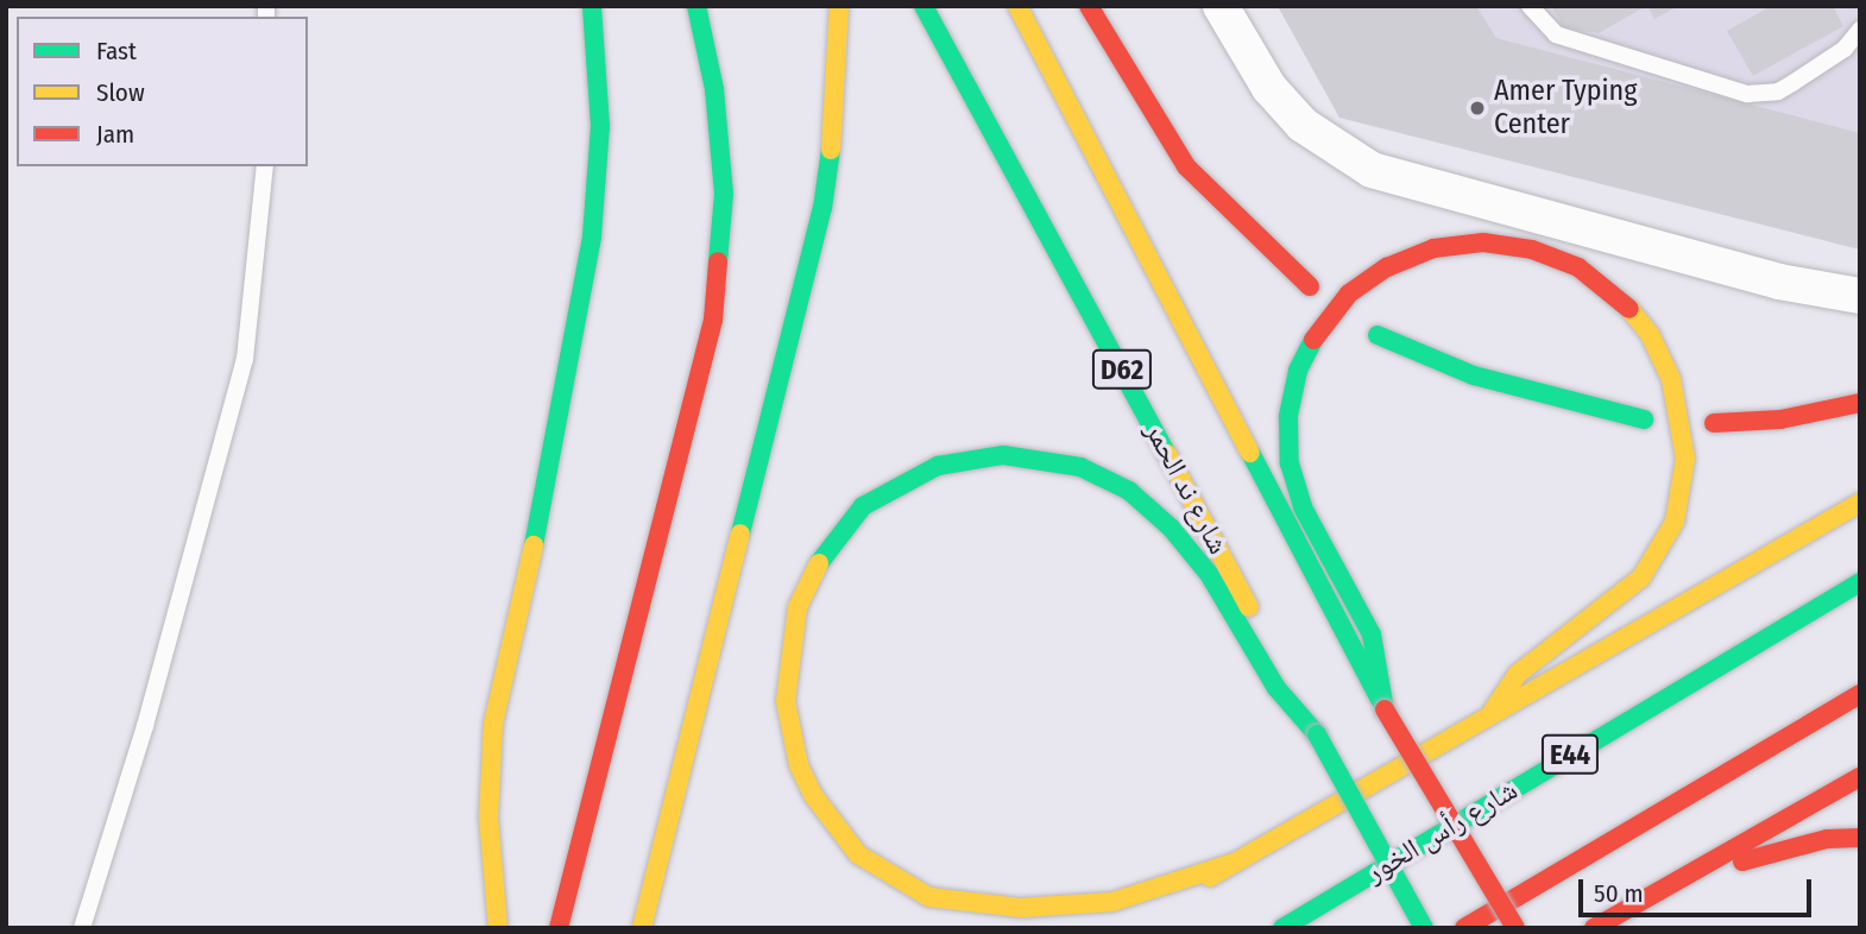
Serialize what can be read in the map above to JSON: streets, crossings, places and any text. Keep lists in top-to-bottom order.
{
  "streets": {
    "main road": [
      "D62",
      "شارع ند الحمر",
      "E44",
      "شارع رأس الخور"
    ]
  },
  "places": ["Amer Typing Center"],
  "legend": ["Fast", "Slow", "Jam"],
  "scale_bar": "50 m"
}
